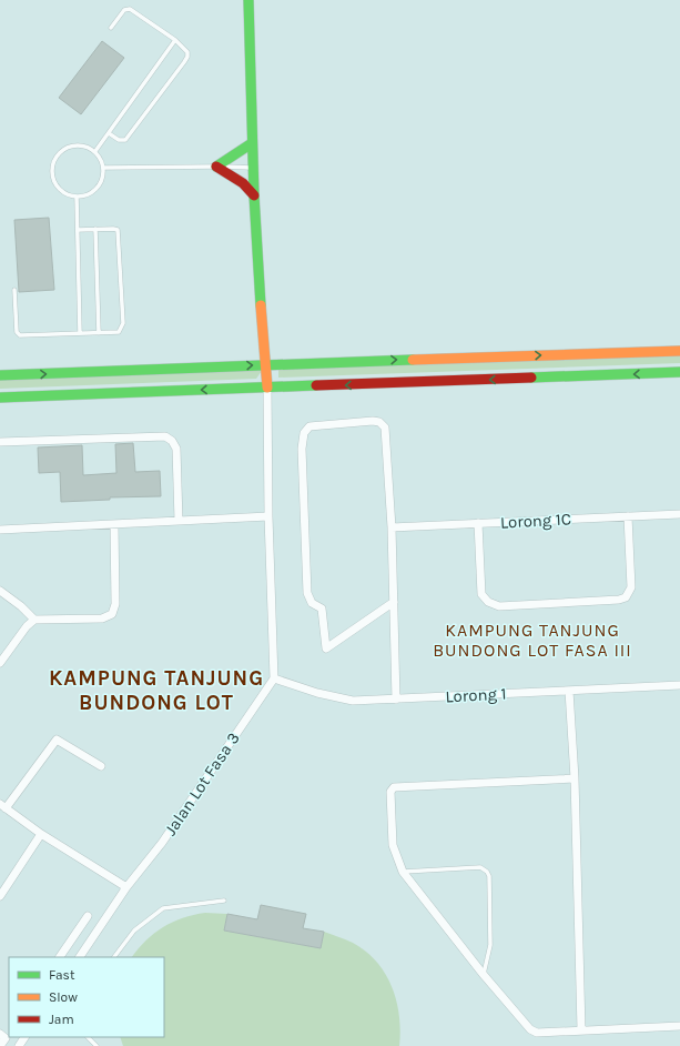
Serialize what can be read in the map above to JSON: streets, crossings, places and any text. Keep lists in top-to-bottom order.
{
  "streets": {
    "street": ["Lorong 1C", "Lorong 1", "Jalan Lot Fasa 3"]
  },
  "crossings": [
    ["Lorong 1", "Jalan Lot Fasa 3"]
  ],
  "districts": ["KAMPUNG TANJUNG BUNDONG LOT FASA III", "KAMPUNG TANJUNG BUNDONG LOT"],
  "legend": ["Fast", "Slow", "Jam"]
}
